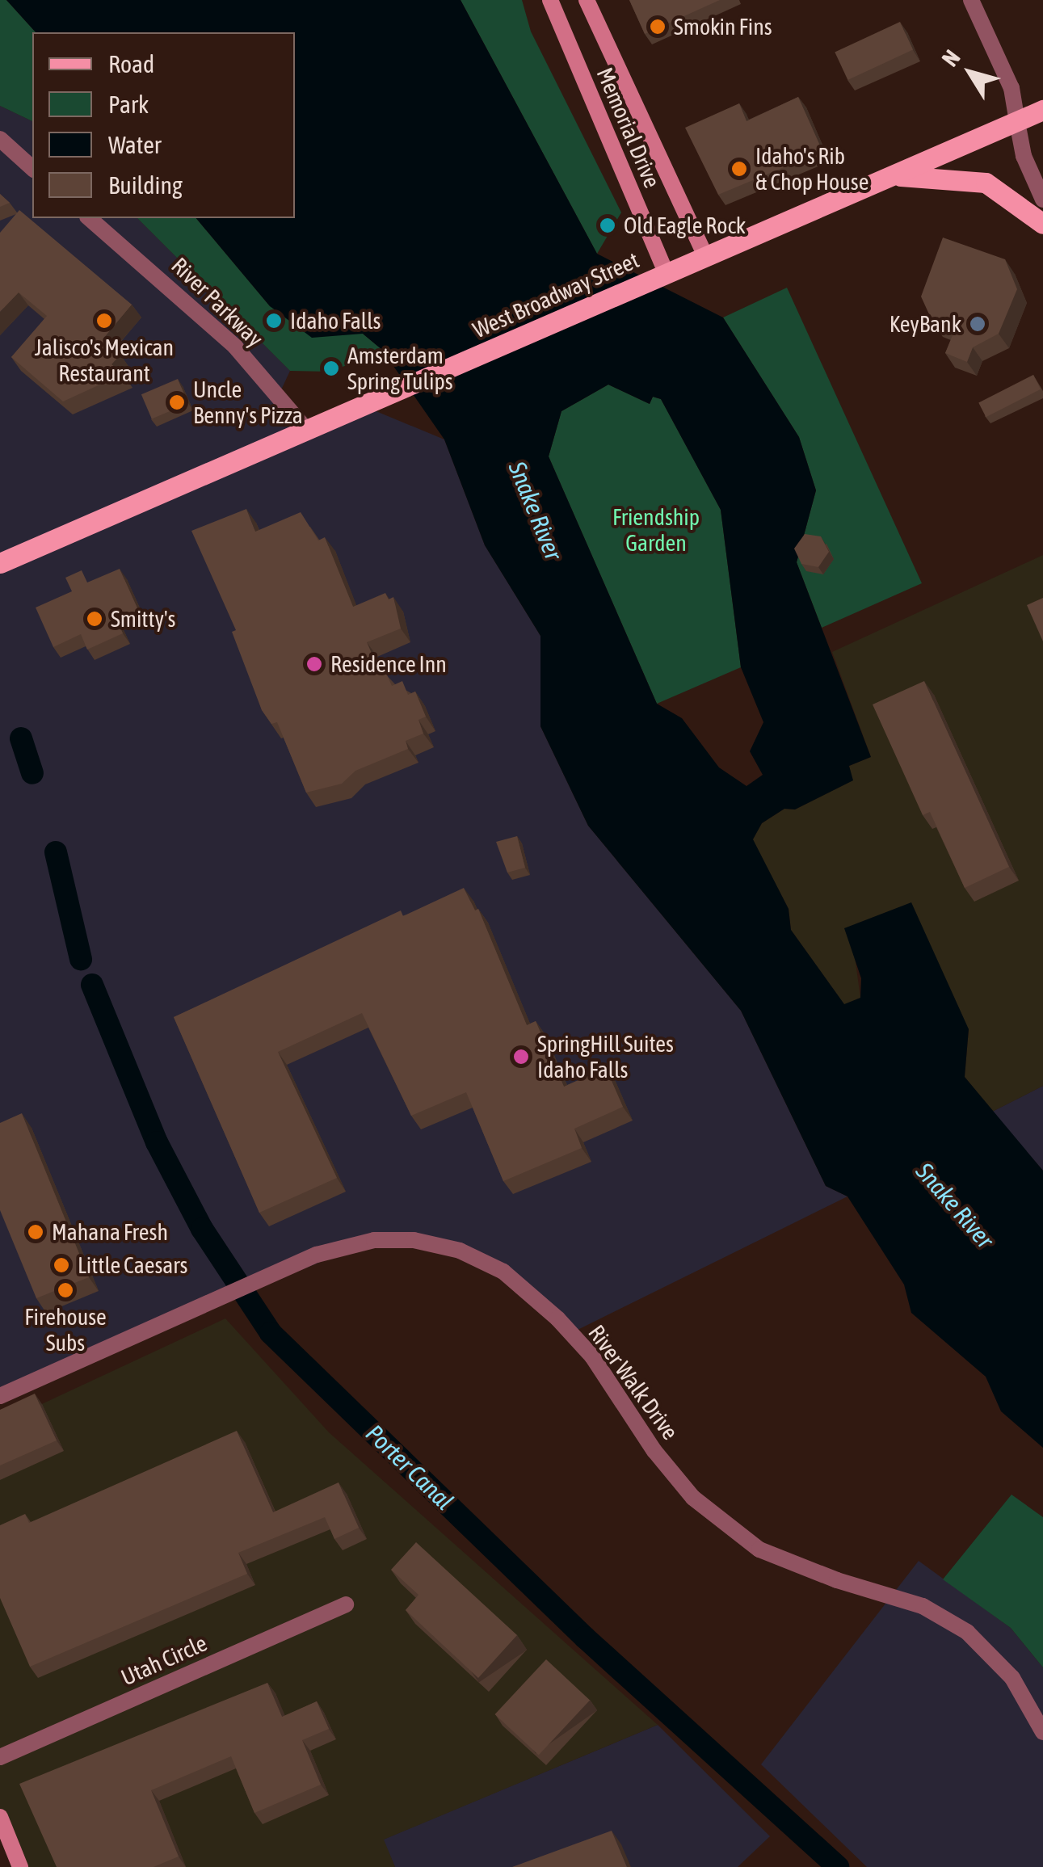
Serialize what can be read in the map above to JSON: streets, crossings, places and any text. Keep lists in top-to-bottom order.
{
  "streets": {
    "main road": ["Memorial Drive", "West Broadway Street"],
    "street": ["River Parkway", "River Walk Drive", "Utah Circle"]
  },
  "crossings": [
    ["Memorial Drive", "West Broadway Street"],
    ["West Broadway Street", "River Parkway"]
  ],
  "water": ["Snake River", "Porter Canal"],
  "parks": ["Friendship Garden"],
  "places": [
    "Smokin Fins",
    "Idaho's Rib & Chop House",
    "Old Eagle Rock",
    "Jalisco's Mexican Restaurant",
    "Idaho Falls",
    "KeyBank",
    "Amsterdam Spring Tulips",
    "Uncle Benny's Pizza",
    "Smitty's",
    "Residence Inn",
    "SpringHill Suites Idaho Falls",
    "Mahana Fresh",
    "Little Caesars",
    "Firehouse Subs"
  ],
  "legend": [
    "Road",
    "Park",
    "Water",
    "Building"
  ],
  "north": "top left"
}
